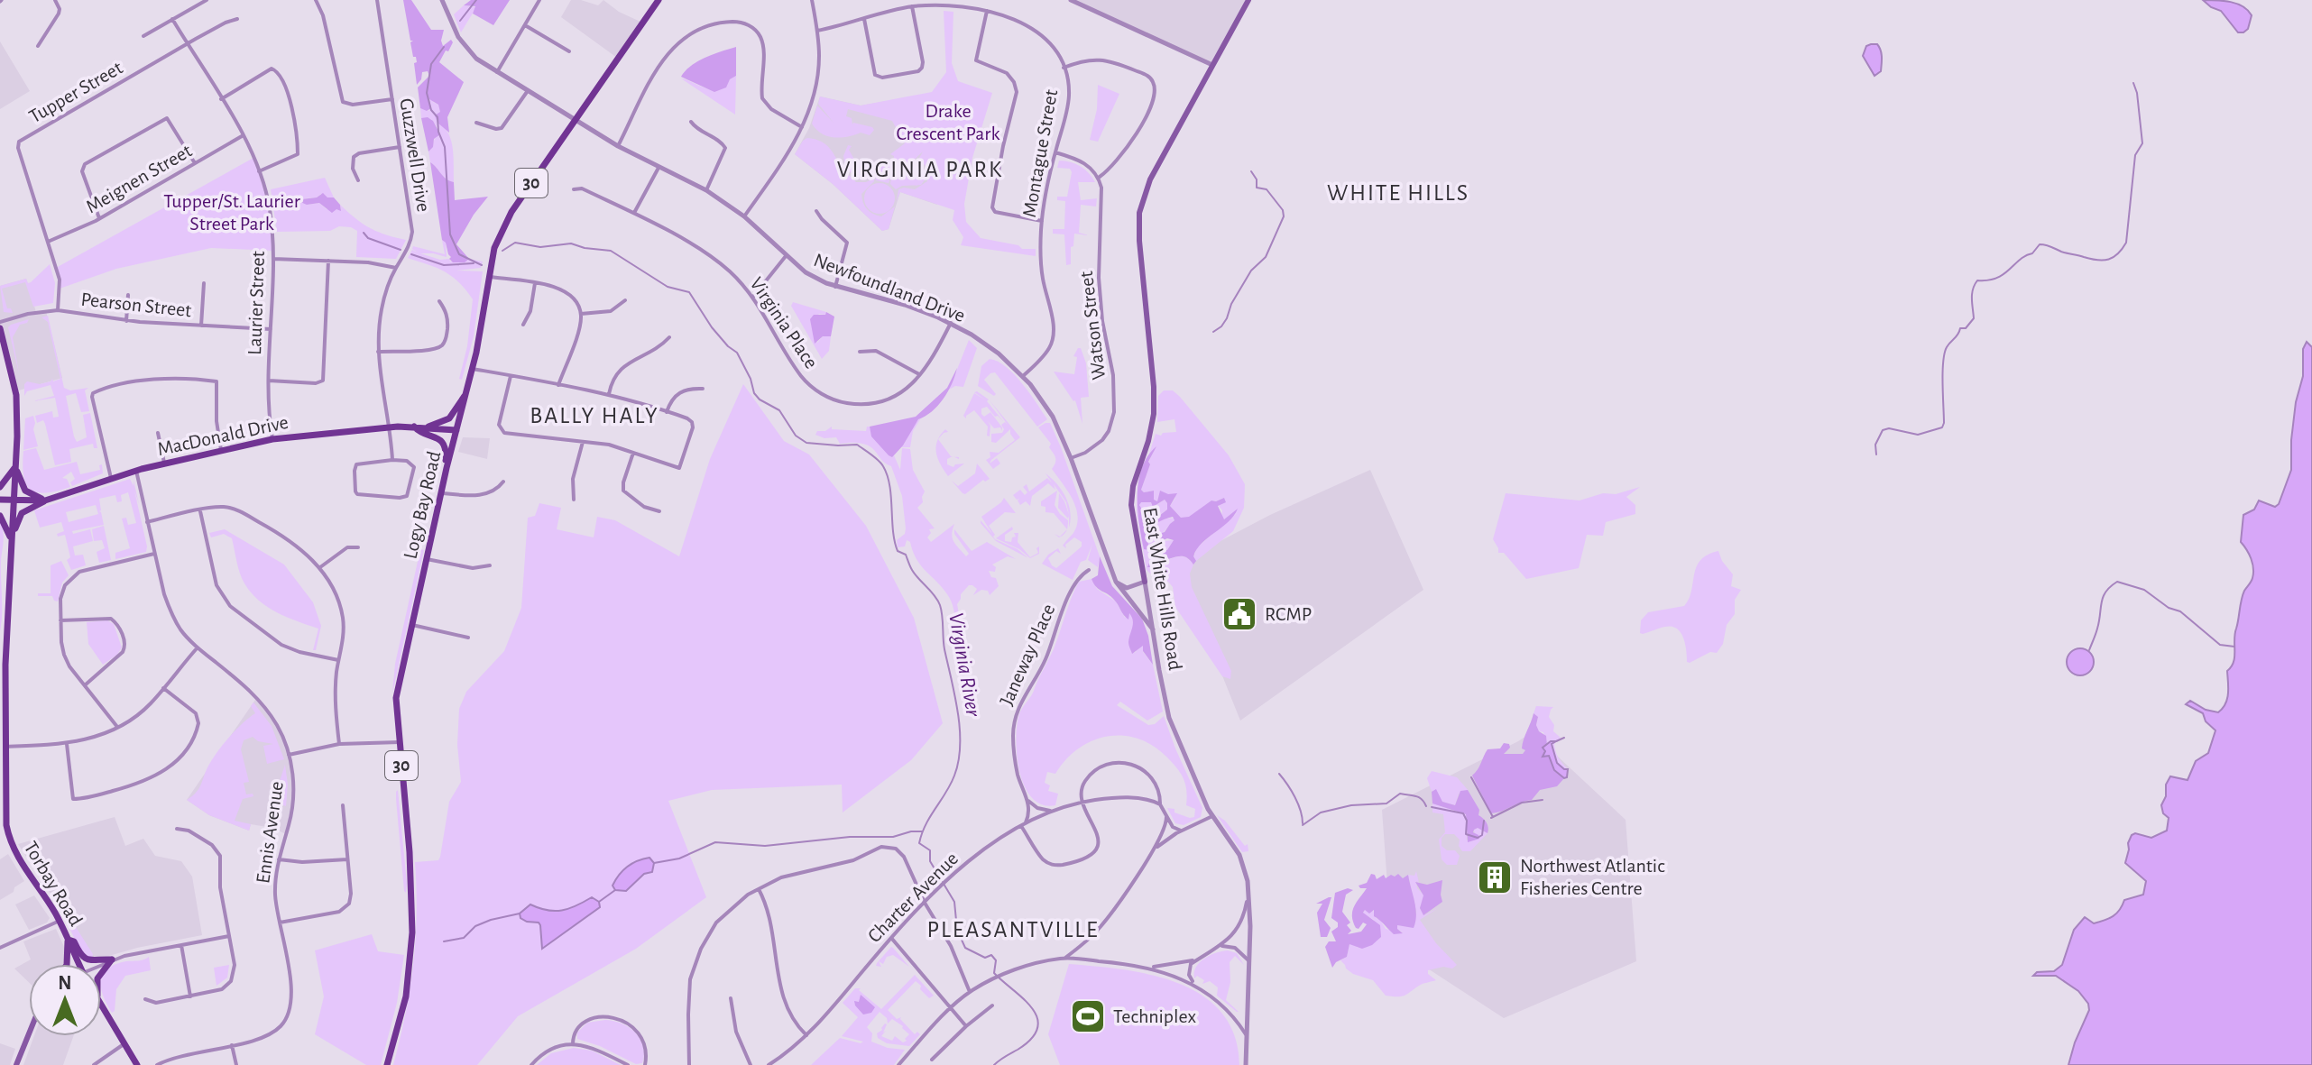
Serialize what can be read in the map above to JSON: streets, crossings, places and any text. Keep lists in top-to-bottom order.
{
  "streets": {
    "main road": [
      "30",
      "MacDonald Drive",
      "Logy Bay Road",
      "East White Hills Road",
      "Torbay Road"
    ],
    "street": [
      "Tupper Street",
      "Montague Street",
      "Guzzwell Drive",
      "Meignen Street",
      "Newfoundland Drive",
      "Laurier Street",
      "Pearson Street",
      "Virginia Place",
      "Watson Street",
      "Janeway Place",
      "Ennis Avenue",
      "Charter Avenue"
    ]
  },
  "crossings": [
    ["Tupper Street", "Meignen Street"],
    ["Tupper Street", "Laurier Street"],
    ["Tupper Street", "Pearson Street"],
    ["Montague Street", "Newfoundland Drive"],
    ["Guzzwell Drive", "MacDonald Drive"],
    ["Meignen Street", "Laurier Street"],
    ["Newfoundland Drive", "Virginia Place"],
    ["Newfoundland Drive", "Watson Street"],
    ["Newfoundland Drive", "Logy Bay Road"],
    ["Newfoundland Drive", "East White Hills Road"],
    ["Laurier Street", "Pearson Street"],
    ["Laurier Street", "MacDonald Drive"],
    ["MacDonald Drive", "Logy Bay Road"],
    ["MacDonald Drive", "Ennis Avenue"],
    ["MacDonald Drive", "Torbay Road"]
  ],
  "districts": [
    "VIRGINIA PARK",
    "WHITE HILLS",
    "BALLY HALY",
    "PLEASANTVILLE"
  ],
  "water": ["Virginia River"],
  "parks": ["Drake Crescent Park", "Tupper/St. Laurier Street Park"],
  "places": {
    "public building": ["RCMP"],
    "building": ["Northwest Atlantic Fisheries Centre"],
    "sports": ["Techniplex"]
  },
  "north": "top"
}
